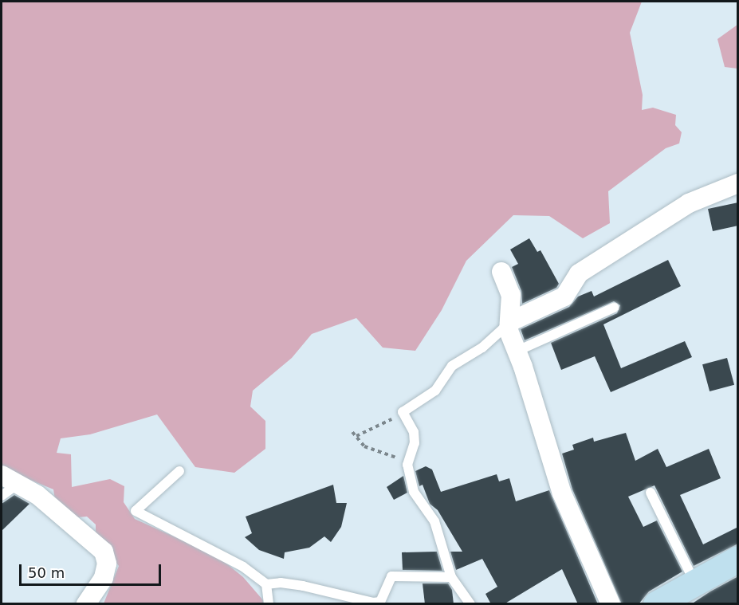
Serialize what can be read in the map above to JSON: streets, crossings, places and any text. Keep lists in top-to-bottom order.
{
  "scale_bar": "50 m"
}
